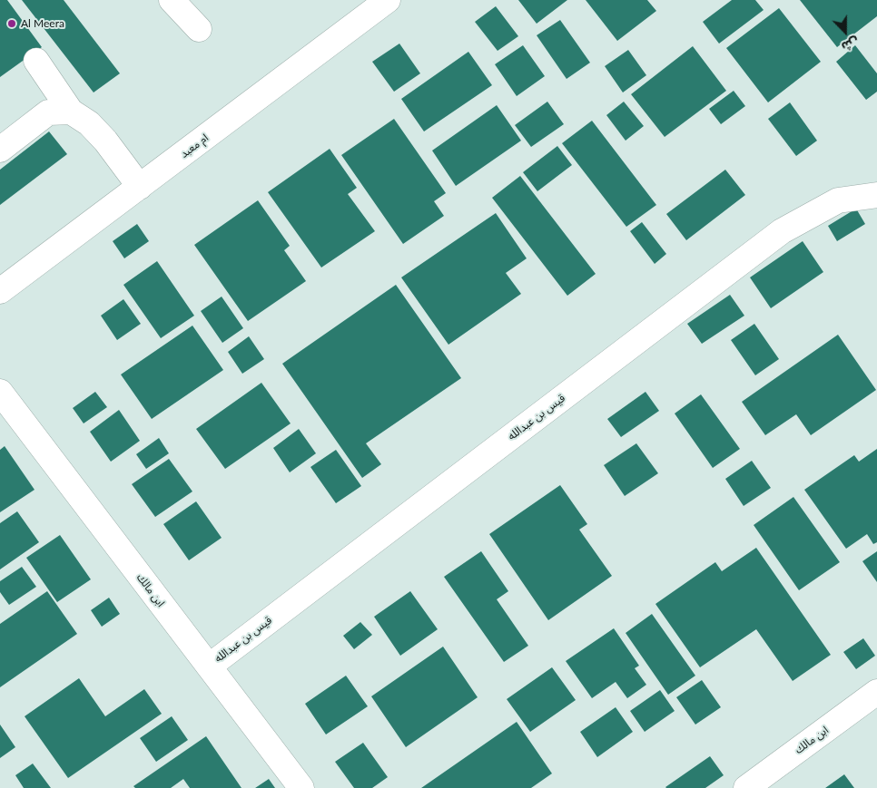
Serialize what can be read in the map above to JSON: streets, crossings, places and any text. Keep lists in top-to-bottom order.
{
  "streets": {
    "street": ["ام معبد", "قيس بن عبدالله", "ابن مالك"]
  },
  "crossings": [
    ["قيس بن عبدالله", "ابن مالك"]
  ],
  "places": ["Al Meera"],
  "north": "bottom"
}
